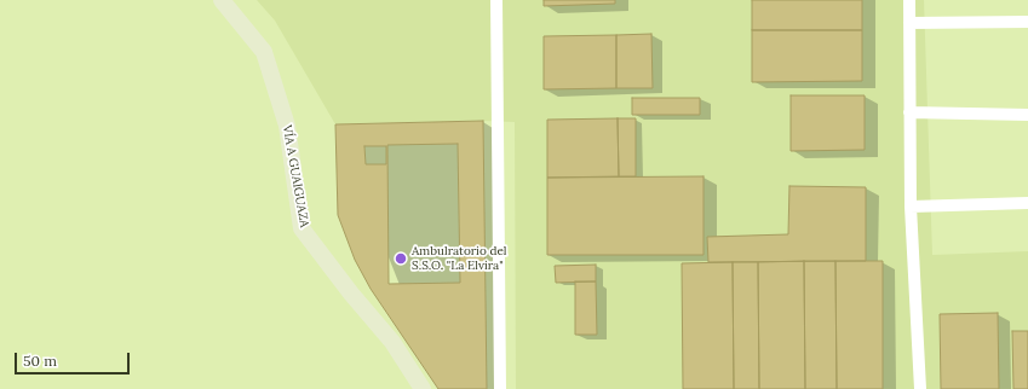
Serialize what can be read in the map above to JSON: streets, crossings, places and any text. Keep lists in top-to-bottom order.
{
  "streets": {
    "main road": ["VÍA A GUAIGUAZA"]
  },
  "places": ["Ambulratorio del S.S.O. \"La Elvira\""],
  "scale_bar": "50 m"
}
